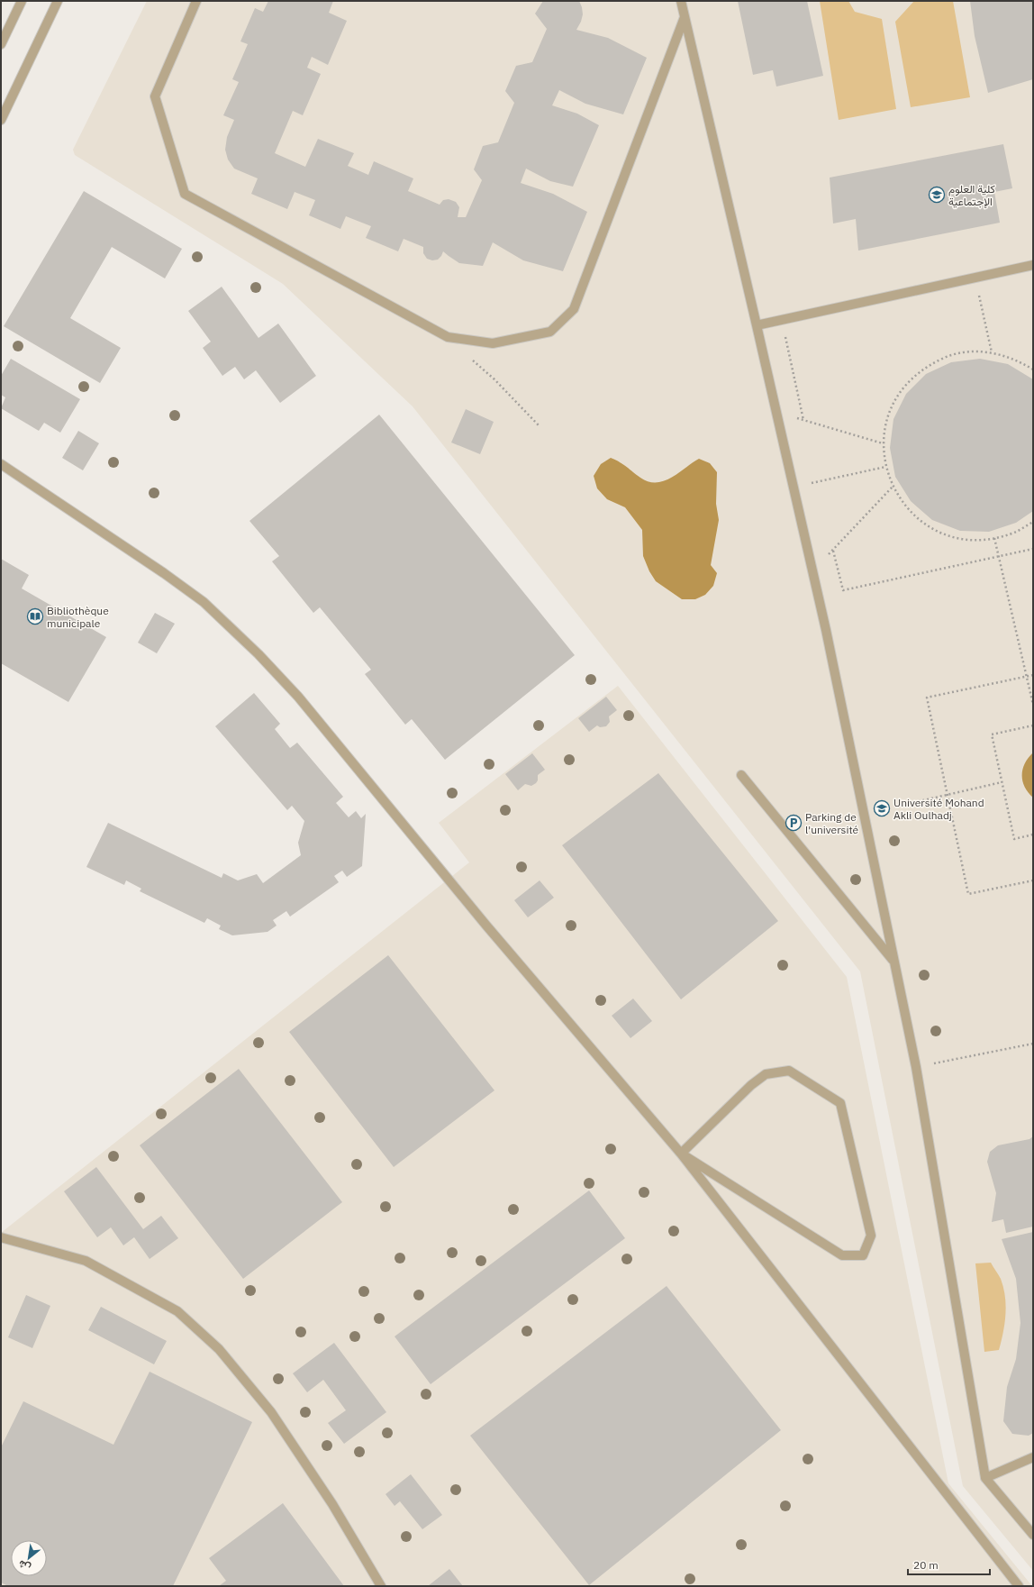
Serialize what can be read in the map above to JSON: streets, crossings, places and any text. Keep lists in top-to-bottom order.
{
  "places": {
    "school or university": ["كلية العلوم الإجتماعية", "Université Mohand Akli Oulhadj"],
    "library": ["Bibliothèque municipale"],
    "parking": ["Parking de l'université"]
  },
  "scale_bar": "20 m",
  "north": "bottom left"
}
